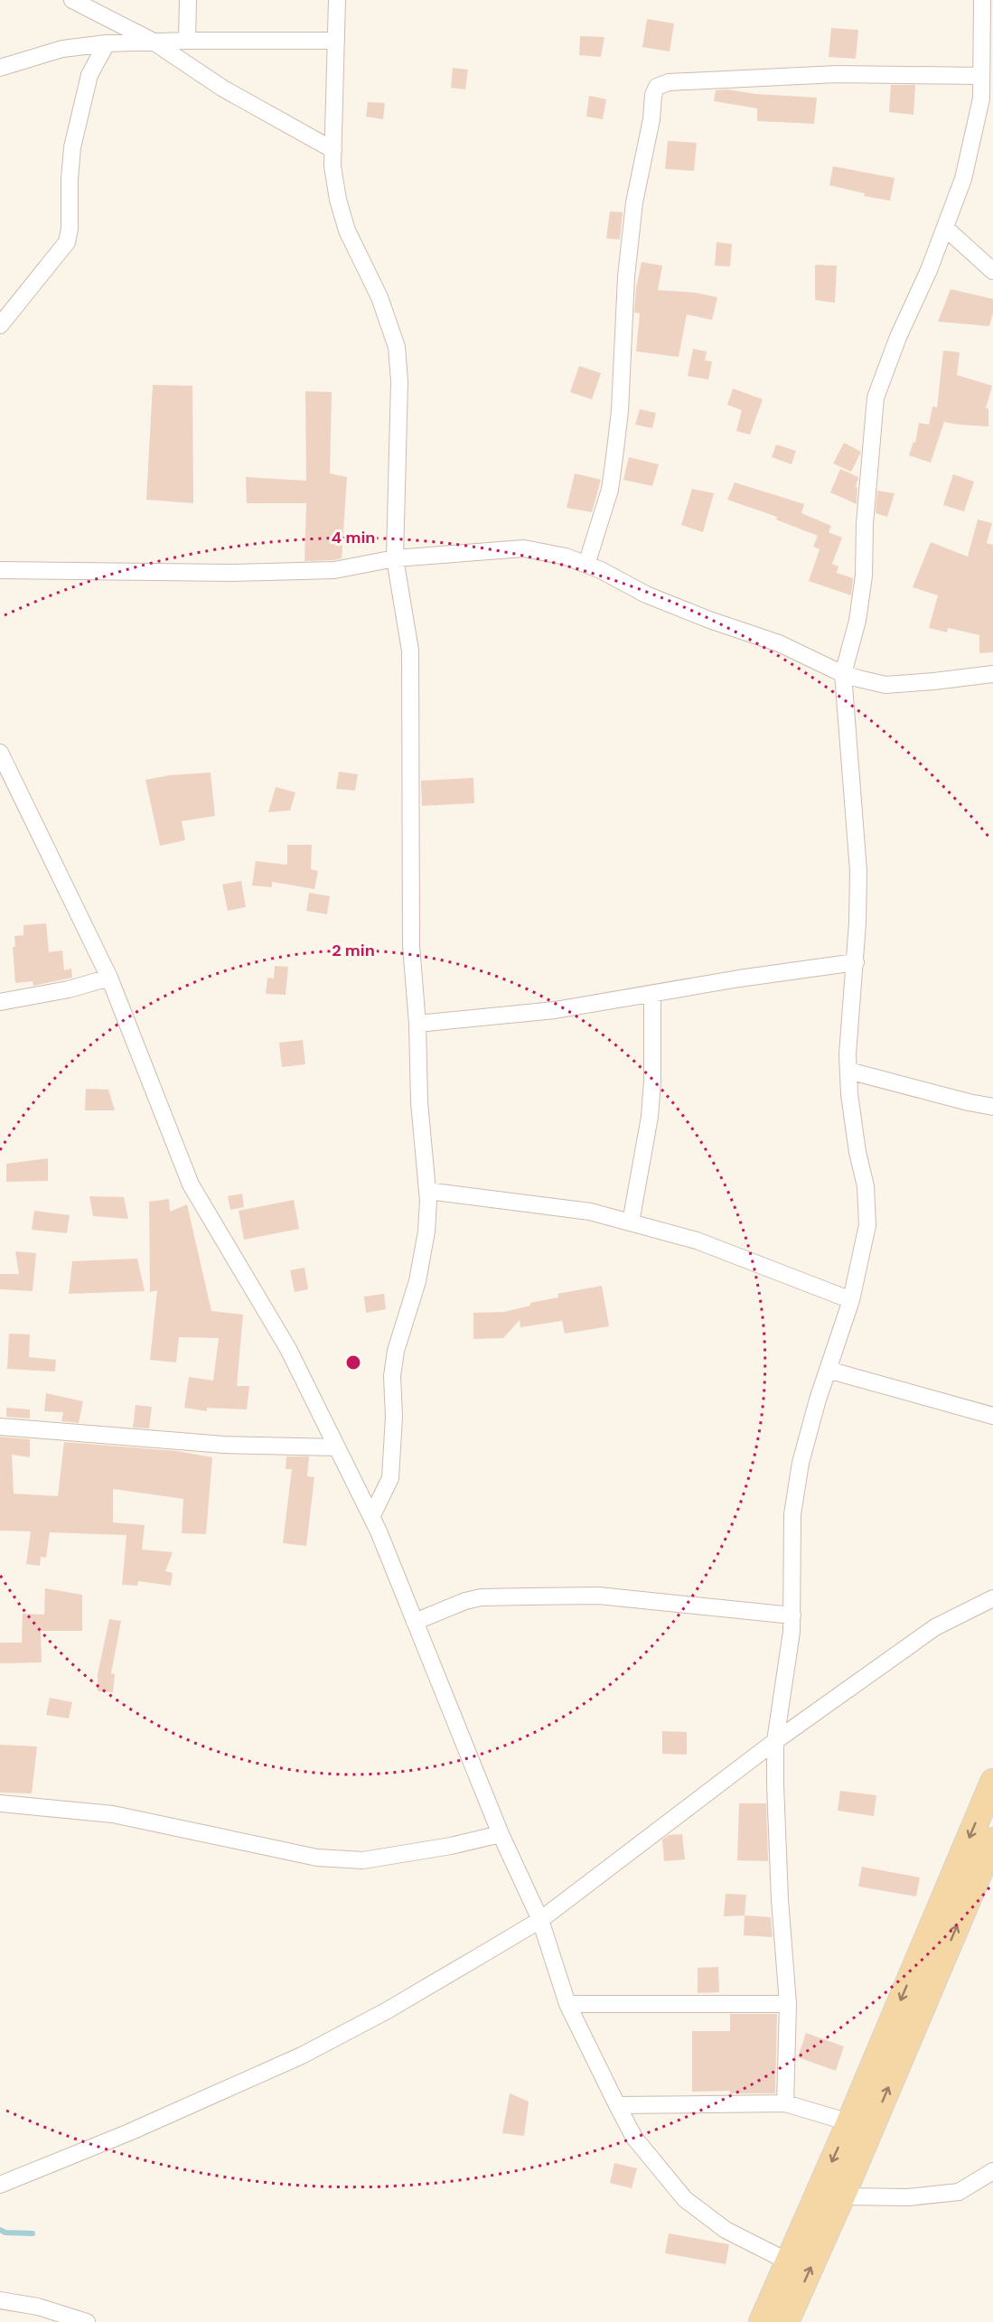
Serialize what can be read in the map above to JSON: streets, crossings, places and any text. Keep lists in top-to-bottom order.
{
  "rings": ["4 min", "2 min"]
}
